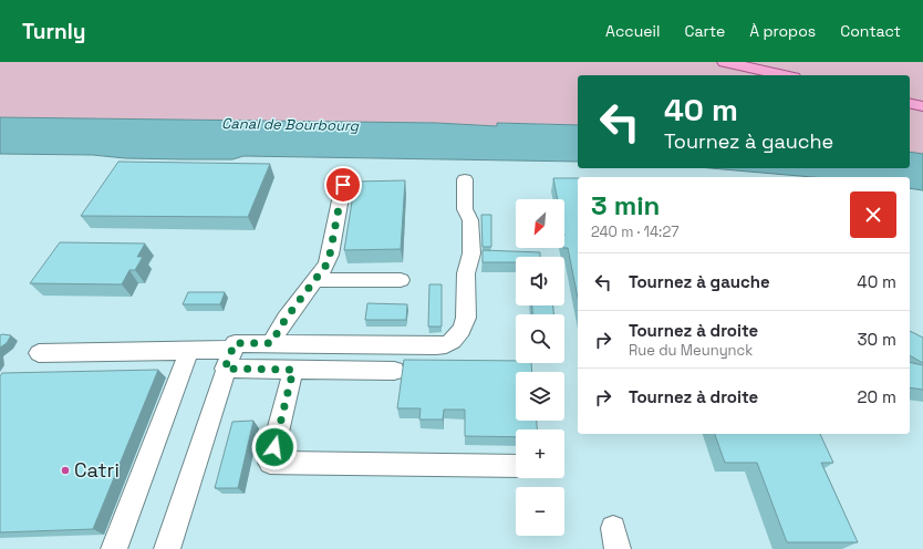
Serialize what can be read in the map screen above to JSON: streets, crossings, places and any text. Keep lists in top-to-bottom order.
{
  "water": ["Canal de Bourbourg"],
  "places": ["Catri"],
  "north": "bottom left",
  "page": {
    "header": "Turnly",
    "nav": [
      "Accueil",
      "Carte",
      "À propos",
      "Contact"
    ],
    "turn": ["40 m", "Tournez à gauche"],
    "heading": ["3 min", "240 m · 14:27"],
    "map_buttons": ["+", "−"],
    "list": [
      {
        "name": "Tournez à gauche",
        "value": "40 m"
      },
      {
        "name": "Tournez à droite",
        "note": "Rue du Meunynck",
        "value": "30 m"
      },
      {
        "name": "Tournez à droite",
        "value": "20 m"
      }
    ]
  }
}
